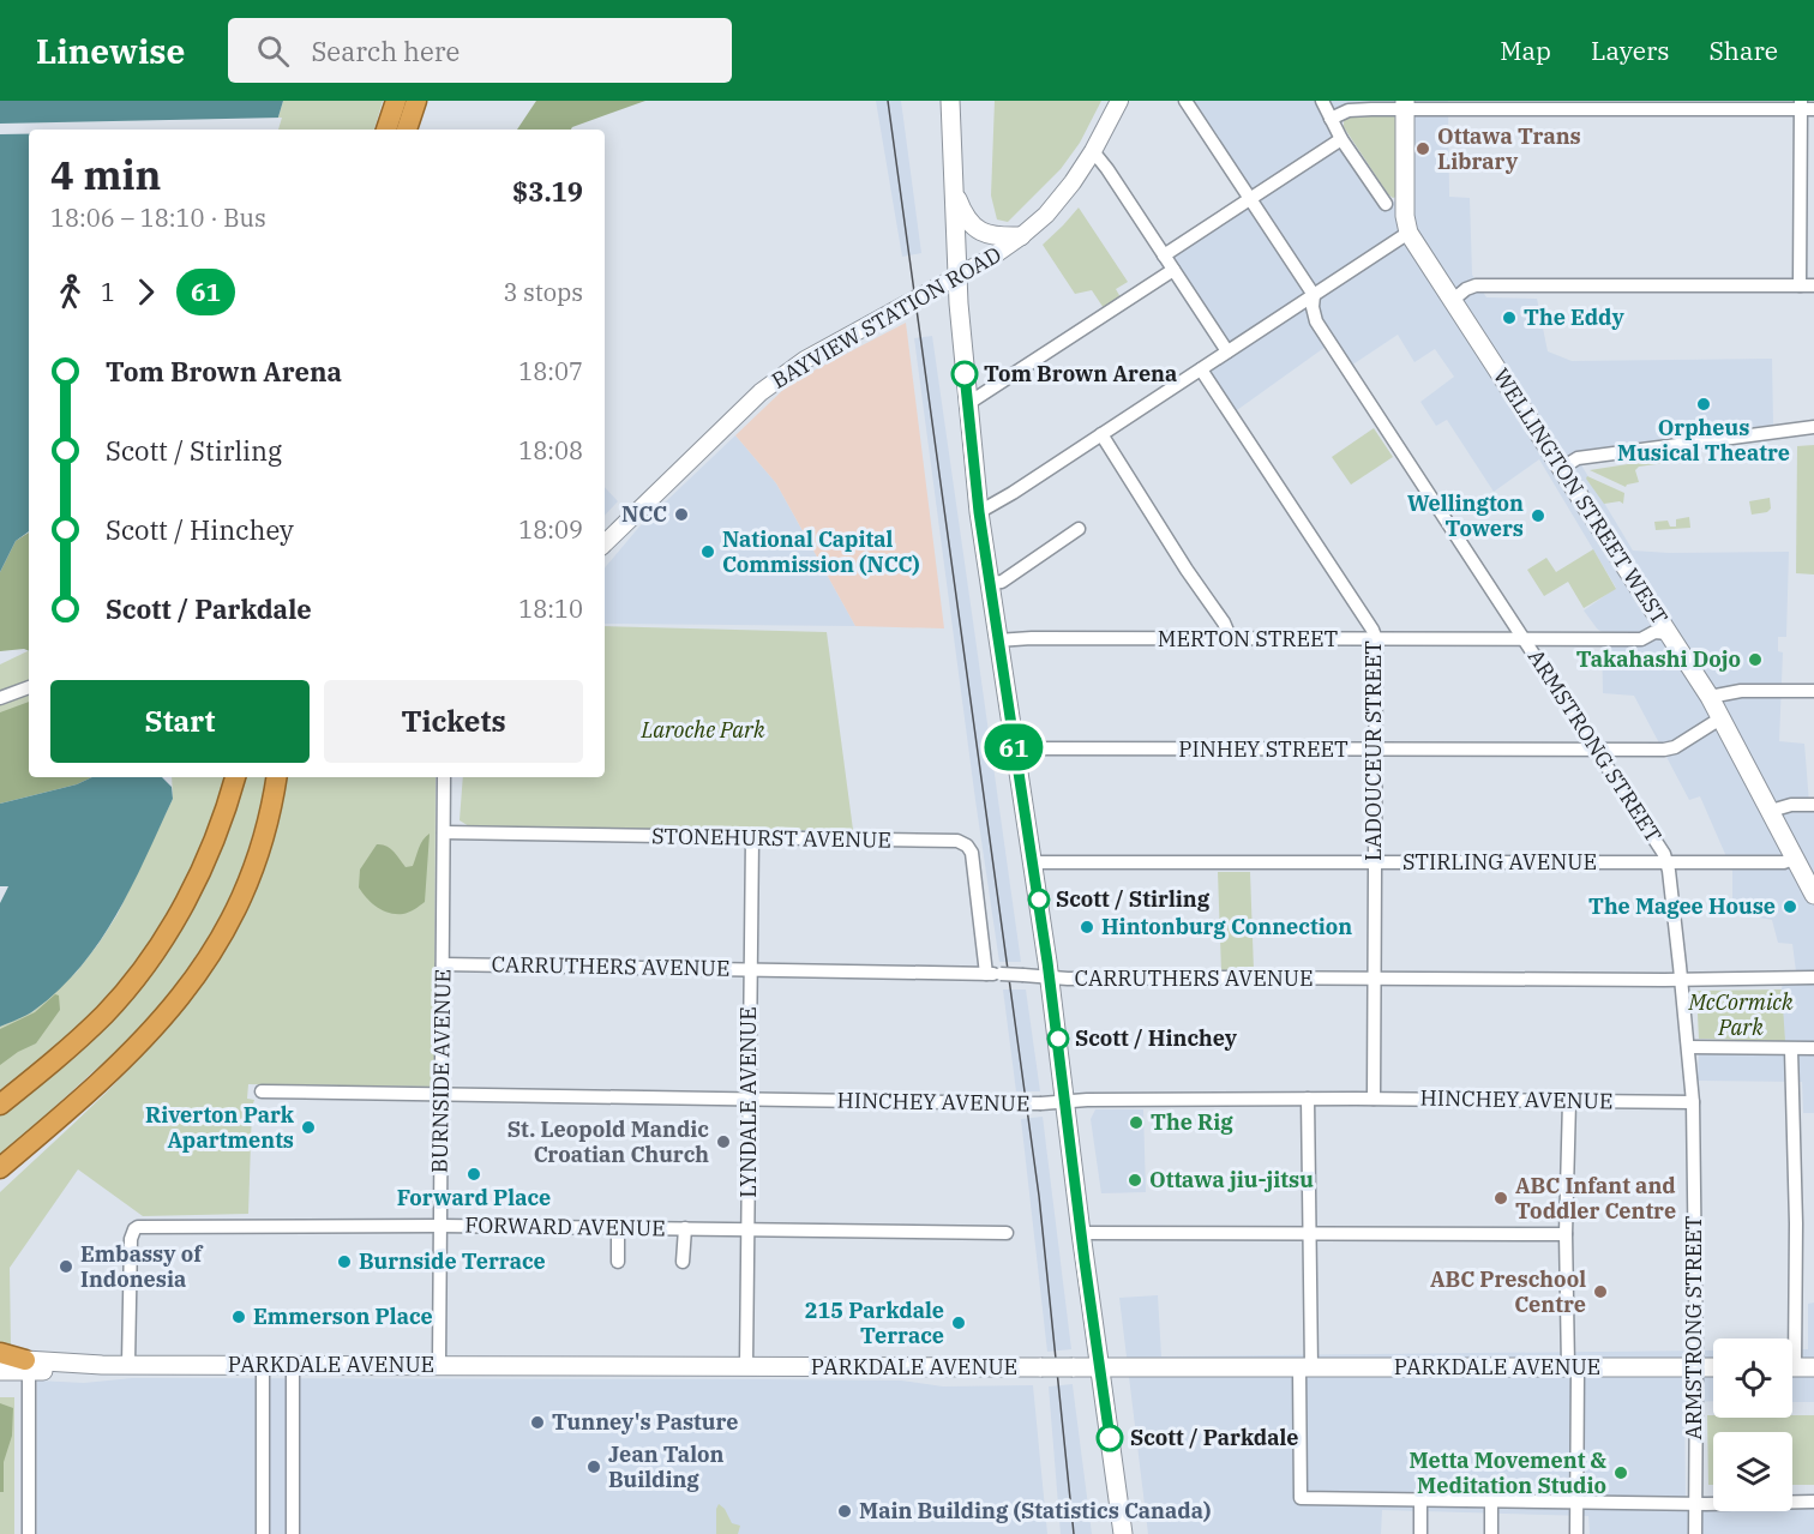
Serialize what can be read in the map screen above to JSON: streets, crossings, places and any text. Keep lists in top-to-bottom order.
{
  "streets": {
    "main road": ["WELLINGTON STREET WEST", "PARKDALE AVENUE"],
    "street": [
      "BAYVIEW STATION ROAD",
      "MERTON STREET",
      "ARMSTRONG STREET",
      "PINHEY STREET",
      "LADOUCEUR STREET",
      "STONEHURST AVENUE",
      "STIRLING AVENUE",
      "CARRUTHERS AVENUE",
      "BURNSIDE AVENUE",
      "HINCHEY AVENUE",
      "LYNDALE AVENUE",
      "FORWARD AVENUE"
    ]
  },
  "crossings": [
    ["WELLINGTON STREET WEST", "MERTON STREET"],
    ["WELLINGTON STREET WEST", "PINHEY STREET"],
    ["WELLINGTON STREET WEST", "STIRLING AVENUE"],
    ["MERTON STREET", "ARMSTRONG STREET"],
    ["MERTON STREET", "LADOUCEUR STREET"],
    ["ARMSTRONG STREET", "PINHEY STREET"],
    ["ARMSTRONG STREET", "STIRLING AVENUE"],
    ["ARMSTRONG STREET", "CARRUTHERS AVENUE"],
    ["ARMSTRONG STREET", "HINCHEY AVENUE"],
    ["ARMSTRONG STREET", "PARKDALE AVENUE"],
    ["PINHEY STREET", "LADOUCEUR STREET"],
    ["LADOUCEUR STREET", "STIRLING AVENUE"],
    ["LADOUCEUR STREET", "CARRUTHERS AVENUE"],
    ["LADOUCEUR STREET", "HINCHEY AVENUE"],
    ["STONEHURST AVENUE", "CARRUTHERS AVENUE"],
    ["STONEHURST AVENUE", "BURNSIDE AVENUE"],
    ["STONEHURST AVENUE", "LYNDALE AVENUE"],
    ["CARRUTHERS AVENUE", "BURNSIDE AVENUE"],
    ["CARRUTHERS AVENUE", "LYNDALE AVENUE"],
    ["BURNSIDE AVENUE", "HINCHEY AVENUE"],
    ["BURNSIDE AVENUE", "FORWARD AVENUE"],
    ["BURNSIDE AVENUE", "PARKDALE AVENUE"],
    ["HINCHEY AVENUE", "LYNDALE AVENUE"],
    ["LYNDALE AVENUE", "FORWARD AVENUE"],
    ["LYNDALE AVENUE", "PARKDALE AVENUE"],
    ["FORWARD AVENUE", "PARKDALE AVENUE"]
  ],
  "parks": ["Laroche Park", "McCormick Park"],
  "places": [
    "Ottawa Trans Library",
    "The Eddy",
    "Tom Brown Arena",
    "Orpheus Musical Theatre",
    "NCC",
    "Wellington Towers",
    "National Capital Commission (NCC)",
    "Takahashi Dojo",
    "Scott / Stirling",
    "The Magee House",
    "Hintonburg Connection",
    "Scott / Hinchey",
    "The Rig",
    "Riverton Park Apartments",
    "St. Leopold Mandic Croatian Church",
    "Forward Place",
    "Ottawa jiu-jitsu",
    "ABC Infant and Toddler Centre",
    "Burnside Terrace",
    "Embassy of Indonesia",
    "ABC Preschool Centre",
    "Emmerson Place",
    "215 Parkdale Terrace",
    "Tunney's Pasture",
    "Scott / Parkdale",
    "Jean Talon Building",
    "Metta Movement & Meditation Studio",
    "Main Building (Statistics Canada)"
  ],
  "lines": ["bus line 61"],
  "page": {
    "header": "Linewise",
    "search": "Search here",
    "nav": ["Map", "Layers", "Share"],
    "on_map": "61",
    "heading": ["4 min", "18:06 – 18:10 · Bus", "$3.19"],
    "legs": ["1", "61", "3 stops"],
    "list": [
      {
        "name": "Tom Brown Arena",
        "value": "18:07"
      },
      {
        "name": "Scott / Stirling",
        "value": "18:08"
      },
      {
        "name": "Scott / Hinchey",
        "value": "18:09"
      },
      {
        "name": "Scott / Parkdale",
        "value": "18:10"
      }
    ],
    "buttons": ["Start", "Tickets"]
  }
}
